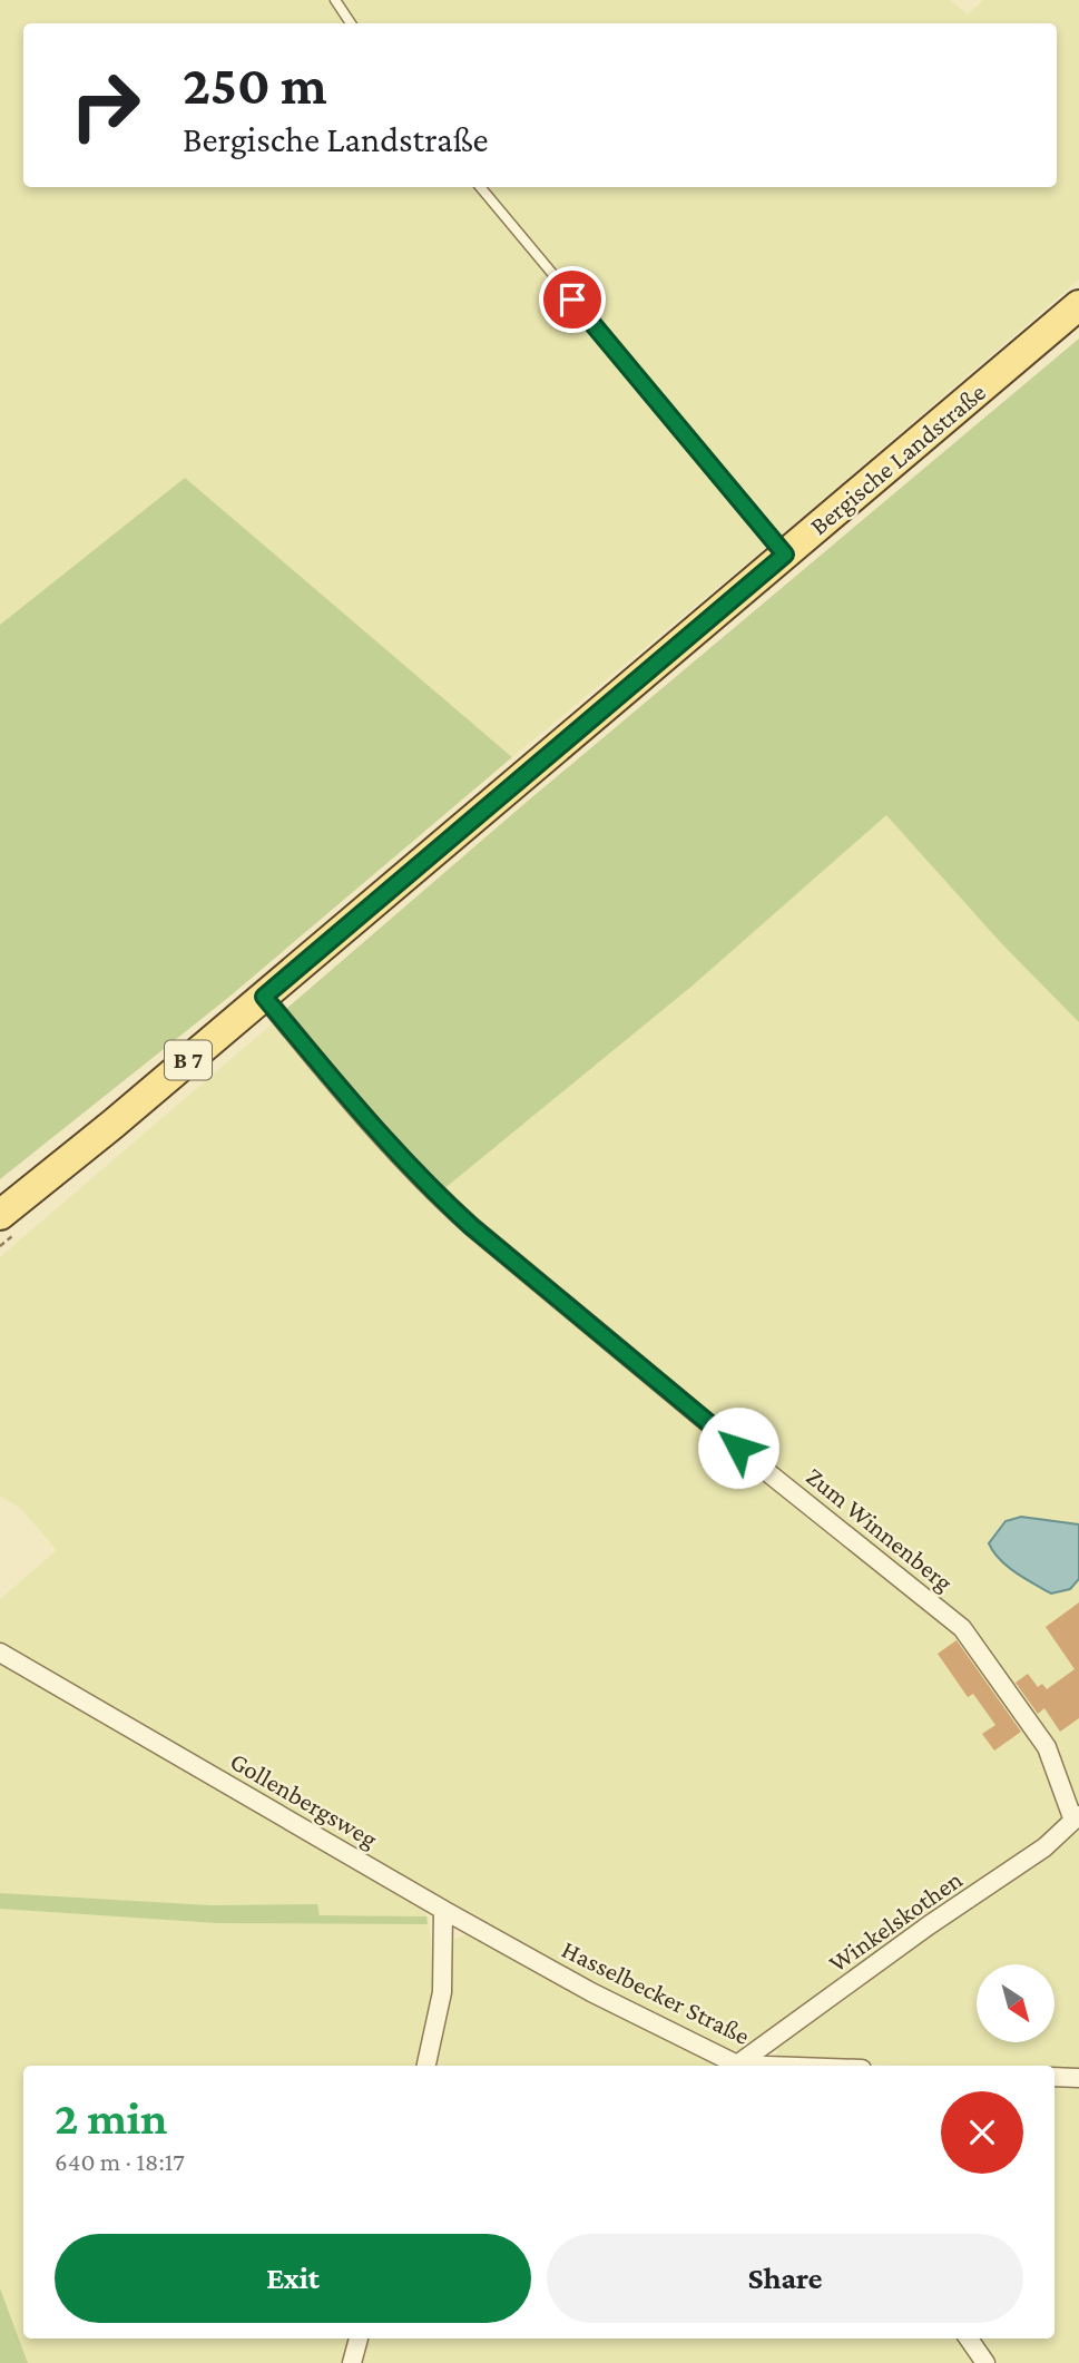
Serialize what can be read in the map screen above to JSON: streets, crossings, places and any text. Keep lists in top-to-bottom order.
{
  "streets": {
    "main road": ["Bergische Landstraße", "B 7"],
    "street": [
      "Zum Winnenberg",
      "Gollenbergsweg",
      "Winkelskothen",
      "Hasselbecker Straße"
    ]
  },
  "crossings": [
    ["Bergische Landstraße", "Zum Winnenberg"],
    ["Zum Winnenberg", "Winkelskothen"],
    ["Gollenbergsweg", "Hasselbecker Straße"]
  ],
  "north": "bottom right",
  "page": {
    "turn": ["250 m", "Bergische Landstraße"],
    "heading": ["2 min", "640 m · 18:17"],
    "buttons": ["Exit", "Share"]
  }
}
